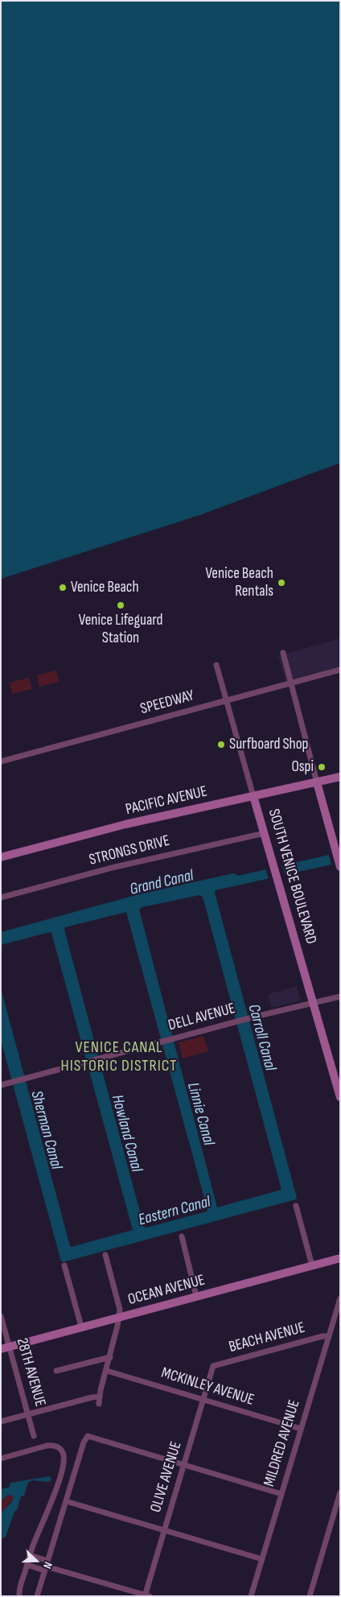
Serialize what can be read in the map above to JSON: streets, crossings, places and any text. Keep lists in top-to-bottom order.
{
  "streets": {
    "main road": ["PACIFIC AVENUE", "SOUTH VENICE BOULEVARD", "OCEAN AVENUE"],
    "street": [
      "SPEEDWAY",
      "STRONGS DRIVE",
      "DELL AVENUE",
      "BEACH AVENUE",
      "28TH AVENUE",
      "MCKINLEY AVENUE",
      "MILDRED AVENUE",
      "OLIVE AVENUE"
    ]
  },
  "crossings": [
    ["SPEEDWAY", "SOUTH VENICE BOULEVARD"],
    ["PACIFIC AVENUE", "SOUTH VENICE BOULEVARD"],
    ["STRONGS DRIVE", "SOUTH VENICE BOULEVARD"],
    ["SOUTH VENICE BOULEVARD", "DELL AVENUE"],
    ["OCEAN AVENUE", "28TH AVENUE"],
    ["BEACH AVENUE", "MILDRED AVENUE"],
    ["BEACH AVENUE", "OLIVE AVENUE"],
    ["MCKINLEY AVENUE", "MILDRED AVENUE"],
    ["MCKINLEY AVENUE", "OLIVE AVENUE"]
  ],
  "districts": ["VENICE CANAL HISTORIC DISTRICT"],
  "water": [
    "Grand Canal",
    "Carroll Canal",
    "Linnie Canal",
    "Sherman Canal",
    "Howland Canal",
    "Eastern Canal"
  ],
  "places": [
    "Venice Beach Rentals",
    "Venice Beach",
    "Venice Lifeguard Station",
    "Surfboard Shop",
    "Ospi"
  ],
  "north": "right"
}
